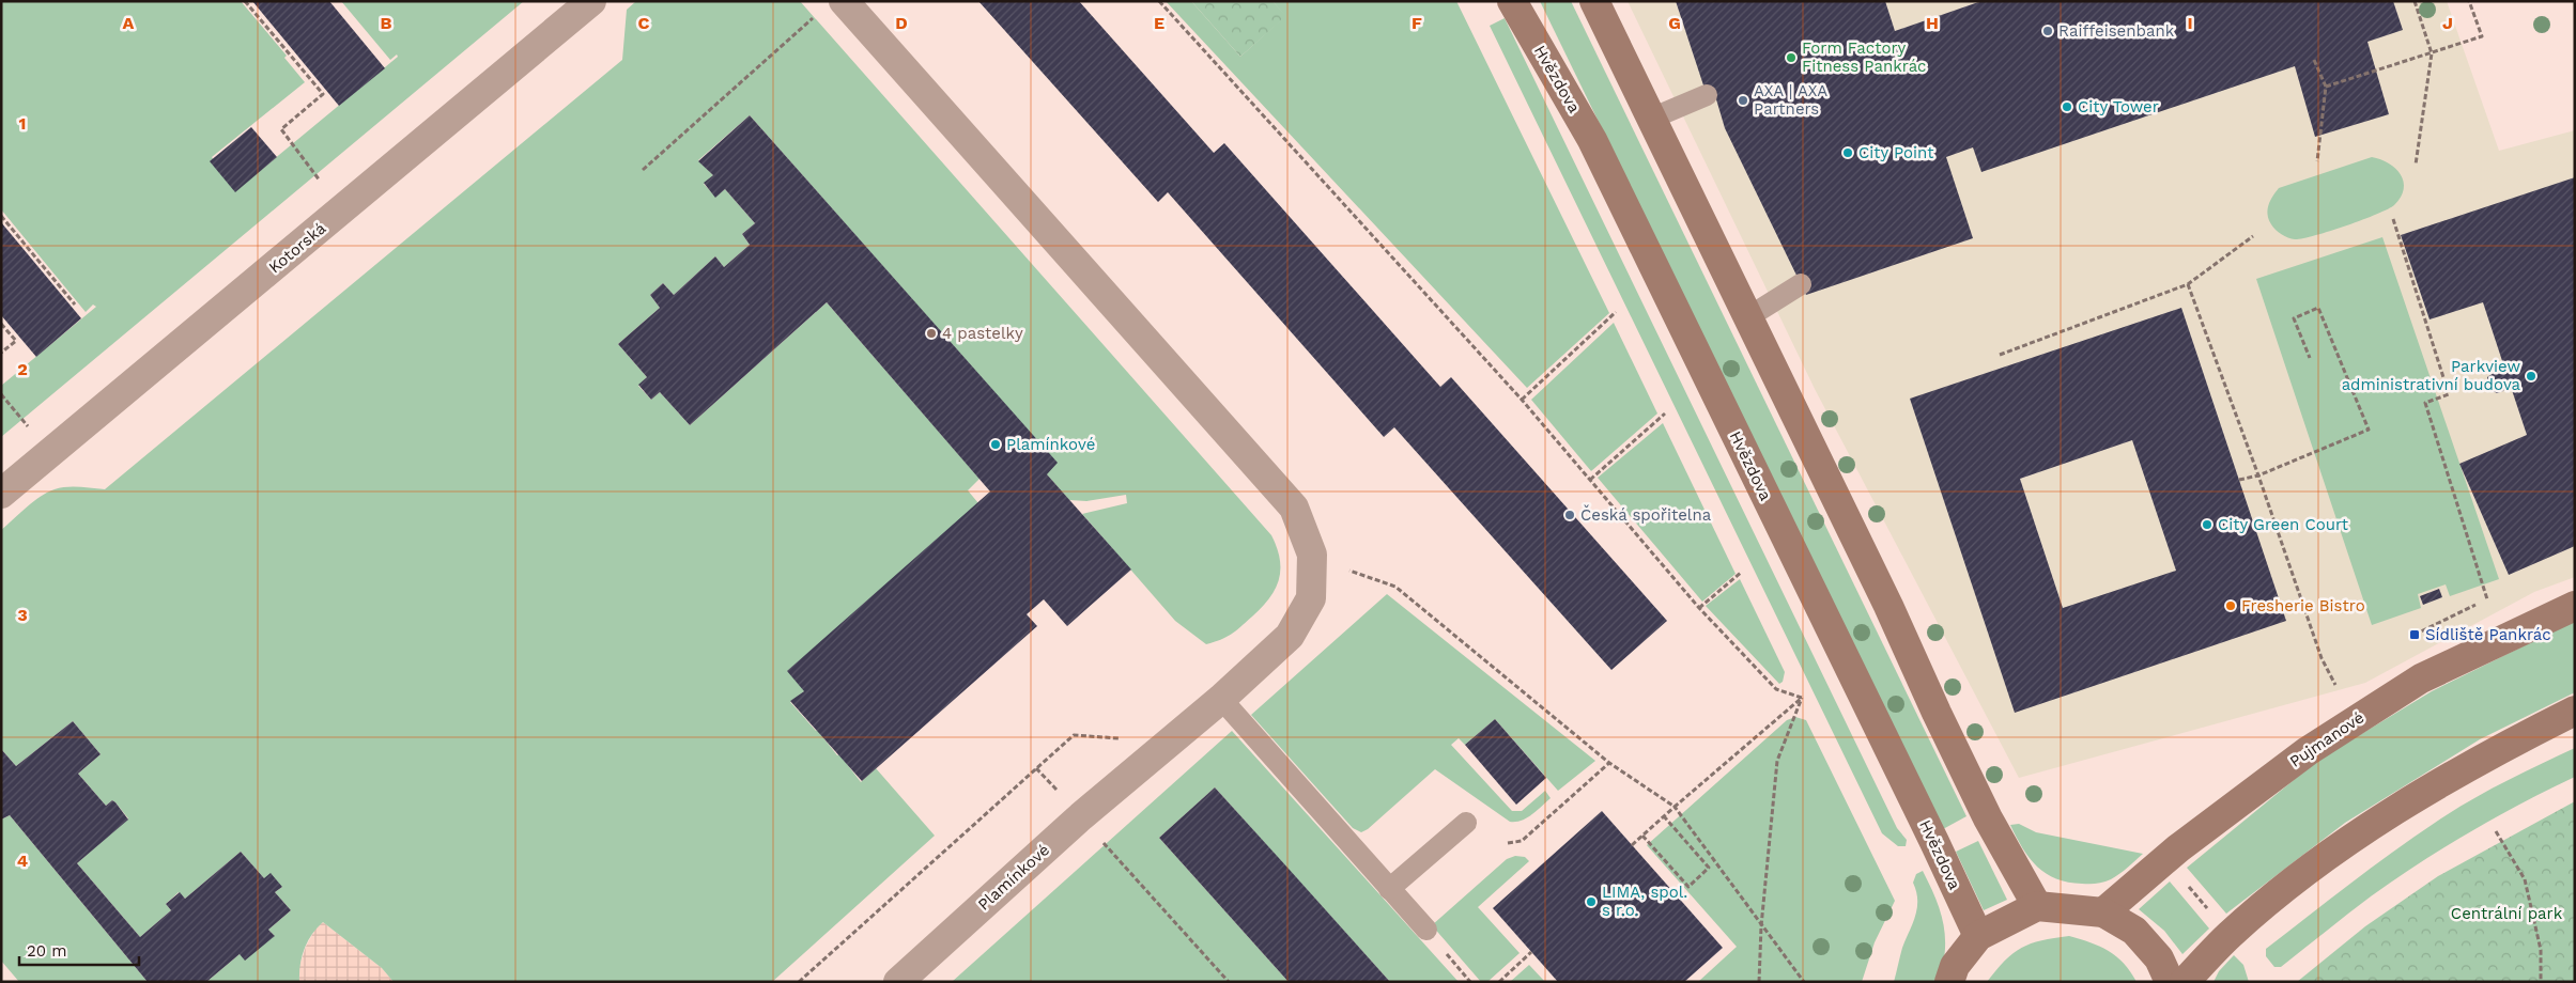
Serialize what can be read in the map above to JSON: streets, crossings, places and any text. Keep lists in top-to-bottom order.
{
  "streets": {
    "street": [
      "Hvězdova",
      "Kotorská",
      "Pujmanové",
      "Plamínkové"
    ]
  },
  "parks": ["Centrální park"],
  "places": {
    "other": [
      "Raiffeisenbank",
      "Form Factory Fitness Pankrác",
      "AXA | AXA Partners",
      "City Tower",
      "City Point",
      "4 pastelky",
      "Parkview administrativní budova",
      "Plamínkové",
      "Česká spořitelna",
      "City Green Court",
      "Fresherie Bistro",
      "LIMA, spol. s r.o."
    ],
    "transit": ["Sídliště Pankrác"]
  },
  "scale_bar": "20 m",
  "grid": {
    "columns": [
      "A",
      "B",
      "C",
      "D",
      "E",
      "F",
      "G",
      "H",
      "I",
      "J"
    ],
    "rows": [
      "1",
      "2",
      "3",
      "4"
    ]
  }
}
